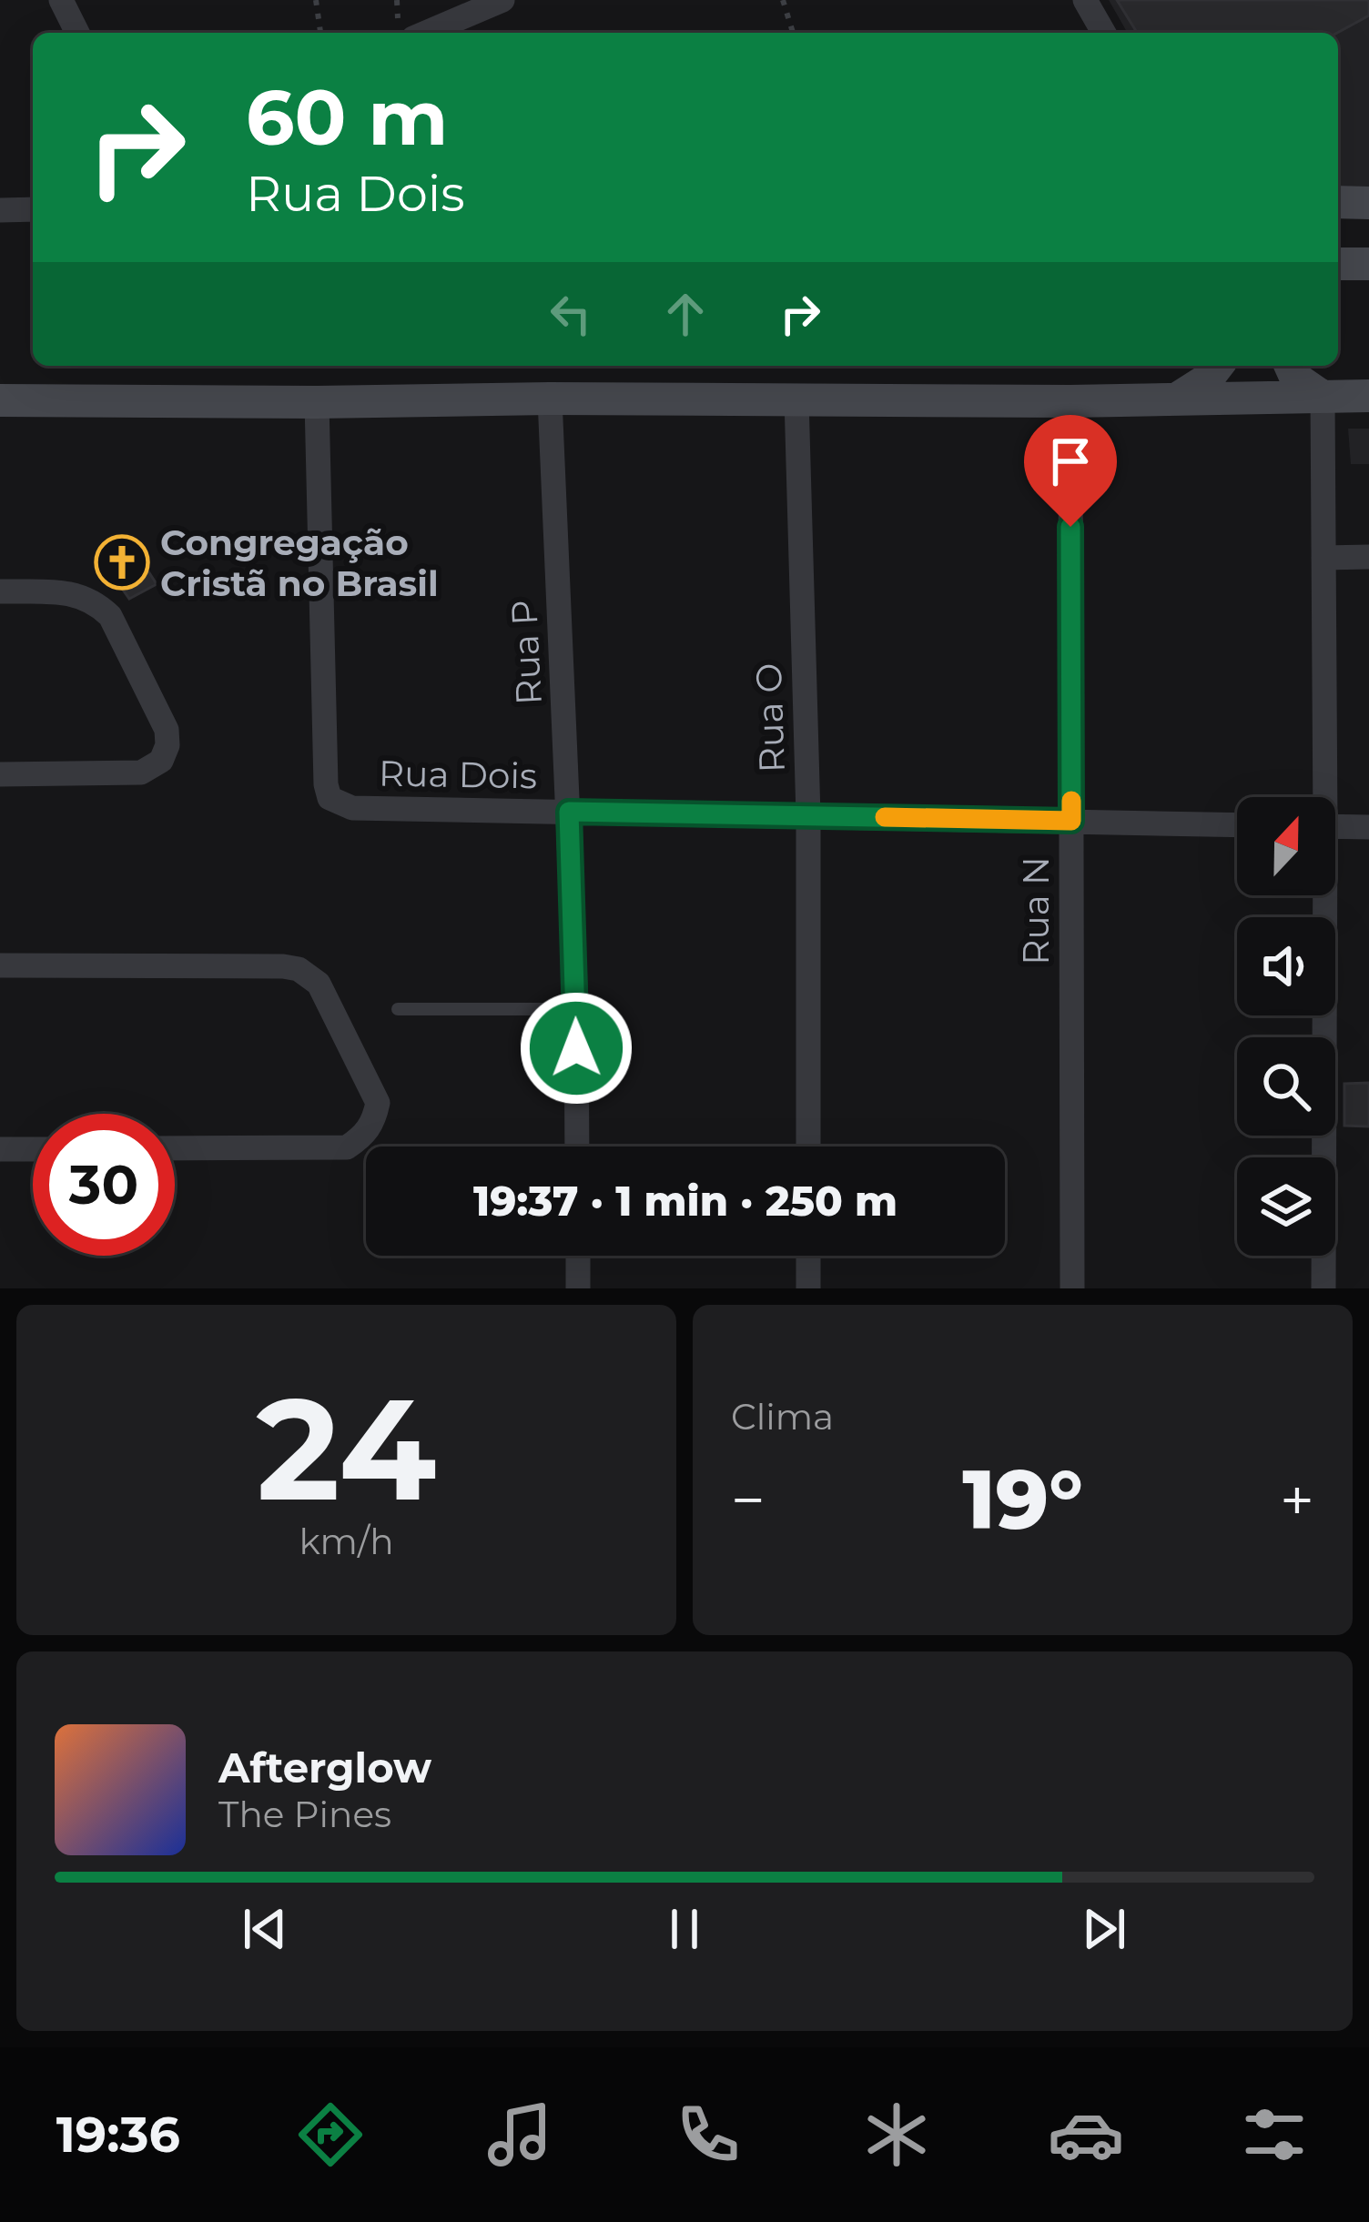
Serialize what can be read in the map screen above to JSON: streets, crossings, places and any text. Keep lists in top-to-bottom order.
{
  "streets": {
    "street": [
      "Rua P",
      "Rua O",
      "Rua Dois",
      "Rua N"
    ]
  },
  "crossings": [
    ["Rua P", "Rua Dois"],
    ["Rua O", "Rua Dois"],
    ["Rua Dois", "Rua N"]
  ],
  "places": {
    "church": ["Congregação Cristã no Brasil"]
  },
  "north": "top",
  "page": {
    "turn": ["60 m", "Rua Dois"],
    "limit": "30",
    "trip": "19:37 · 1 min · 250 m",
    "tile": [
      ["24", "km/h"],
      "Clima"
    ],
    "heat": ["−", "19°", "+"],
    "song": ["Afterglow", "The Pines"],
    "tabs": "19:36"
  }
}
